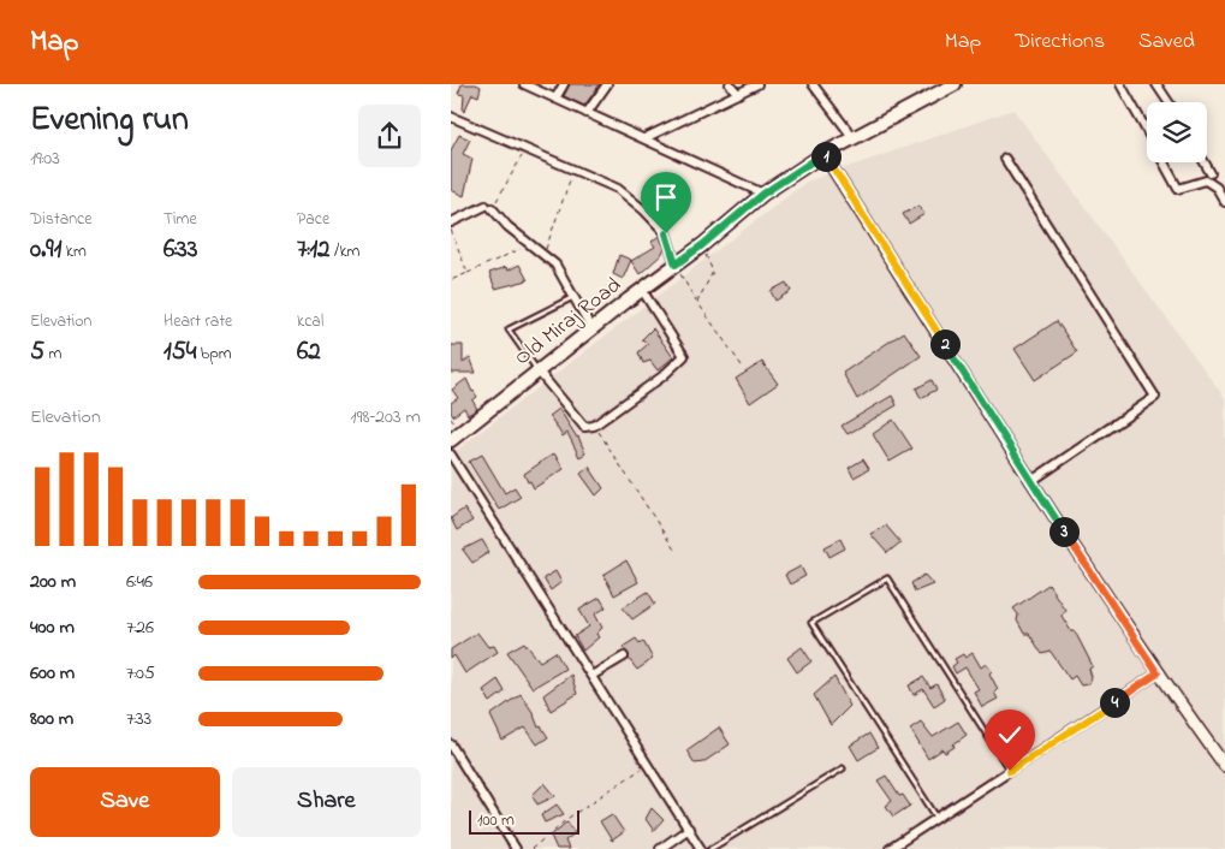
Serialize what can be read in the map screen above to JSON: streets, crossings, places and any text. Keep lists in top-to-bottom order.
{
  "streets": {
    "main road": ["Old Miraj Road"]
  },
  "scale_bar": "100 m",
  "page": {
    "header": "Map",
    "nav": ["Map", "Directions", "Saved"],
    "heading": ["Evening run", "19:03"],
    "pins": [
      "1",
      "2",
      "3",
      "4"
    ],
    "stats": [
      ["Distance", "0.91 km"],
      ["Time", "6:33"],
      ["Pace", "7:12 /km"],
      ["Elevation", "5 m"],
      ["Heart rate", "154 bpm"],
      ["kcal", "62"]
    ],
    "chart": ["Elevation", "198–203 m"],
    "list": [
      {
        "name": "200 m",
        "note": "6:46"
      },
      {
        "name": "400 m",
        "note": "7:26"
      },
      {
        "name": "600 m",
        "note": "7:05"
      },
      {
        "name": "800 m",
        "note": "7:33"
      }
    ],
    "buttons": ["Save", "Share"],
    "scale": "100 m"
  }
}
